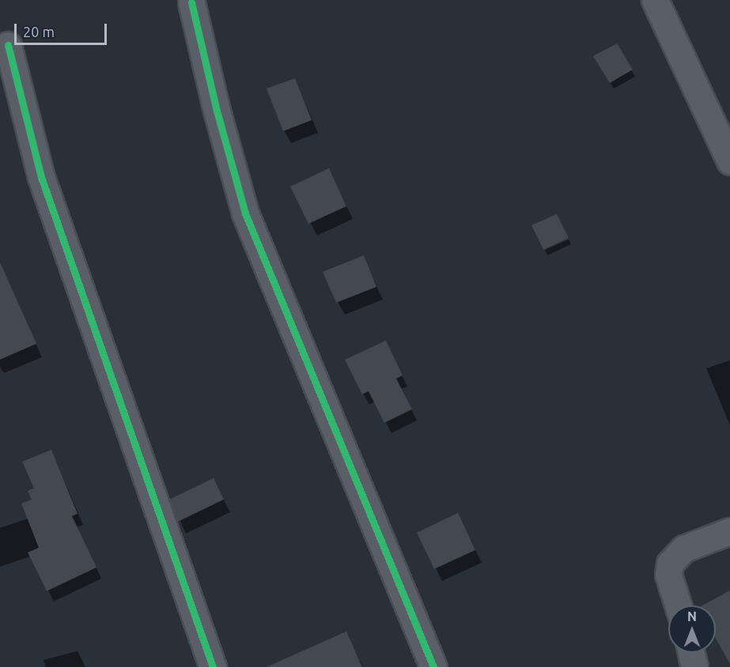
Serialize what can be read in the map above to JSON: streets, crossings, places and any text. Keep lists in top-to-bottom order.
{
  "scale_bar": "20 m",
  "north": "top"
}
